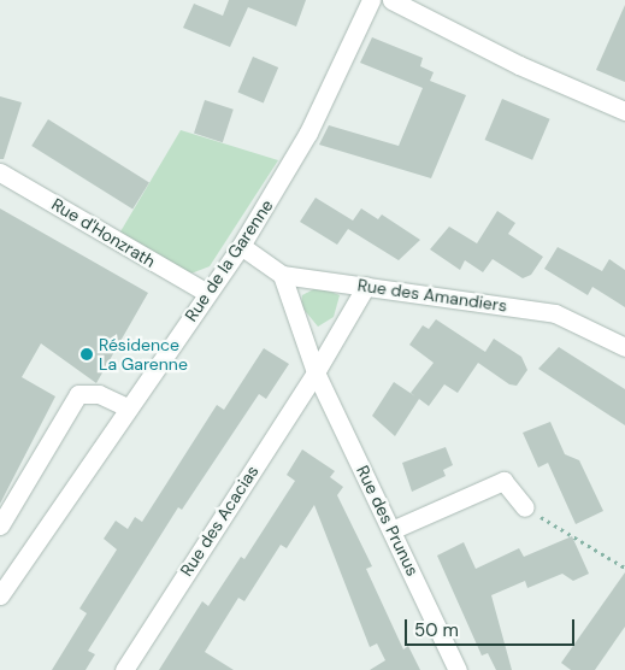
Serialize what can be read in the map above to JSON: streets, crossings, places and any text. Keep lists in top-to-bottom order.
{
  "streets": {
    "street": [
      "Rue d'Honzrath",
      "Rue de la Garenne",
      "Rue des Amandiers",
      "Rue des Acacias",
      "Rue des Prunus"
    ]
  },
  "crossings": [
    ["Rue d'Honzrath", "Rue de la Garenne"],
    ["Rue de la Garenne", "Rue des Amandiers"],
    ["Rue des Amandiers", "Rue des Acacias"],
    ["Rue des Amandiers", "Rue des Prunus"],
    ["Rue des Acacias", "Rue des Prunus"]
  ],
  "places": ["Résidence La Garenne"],
  "scale_bar": "50 m"
}
